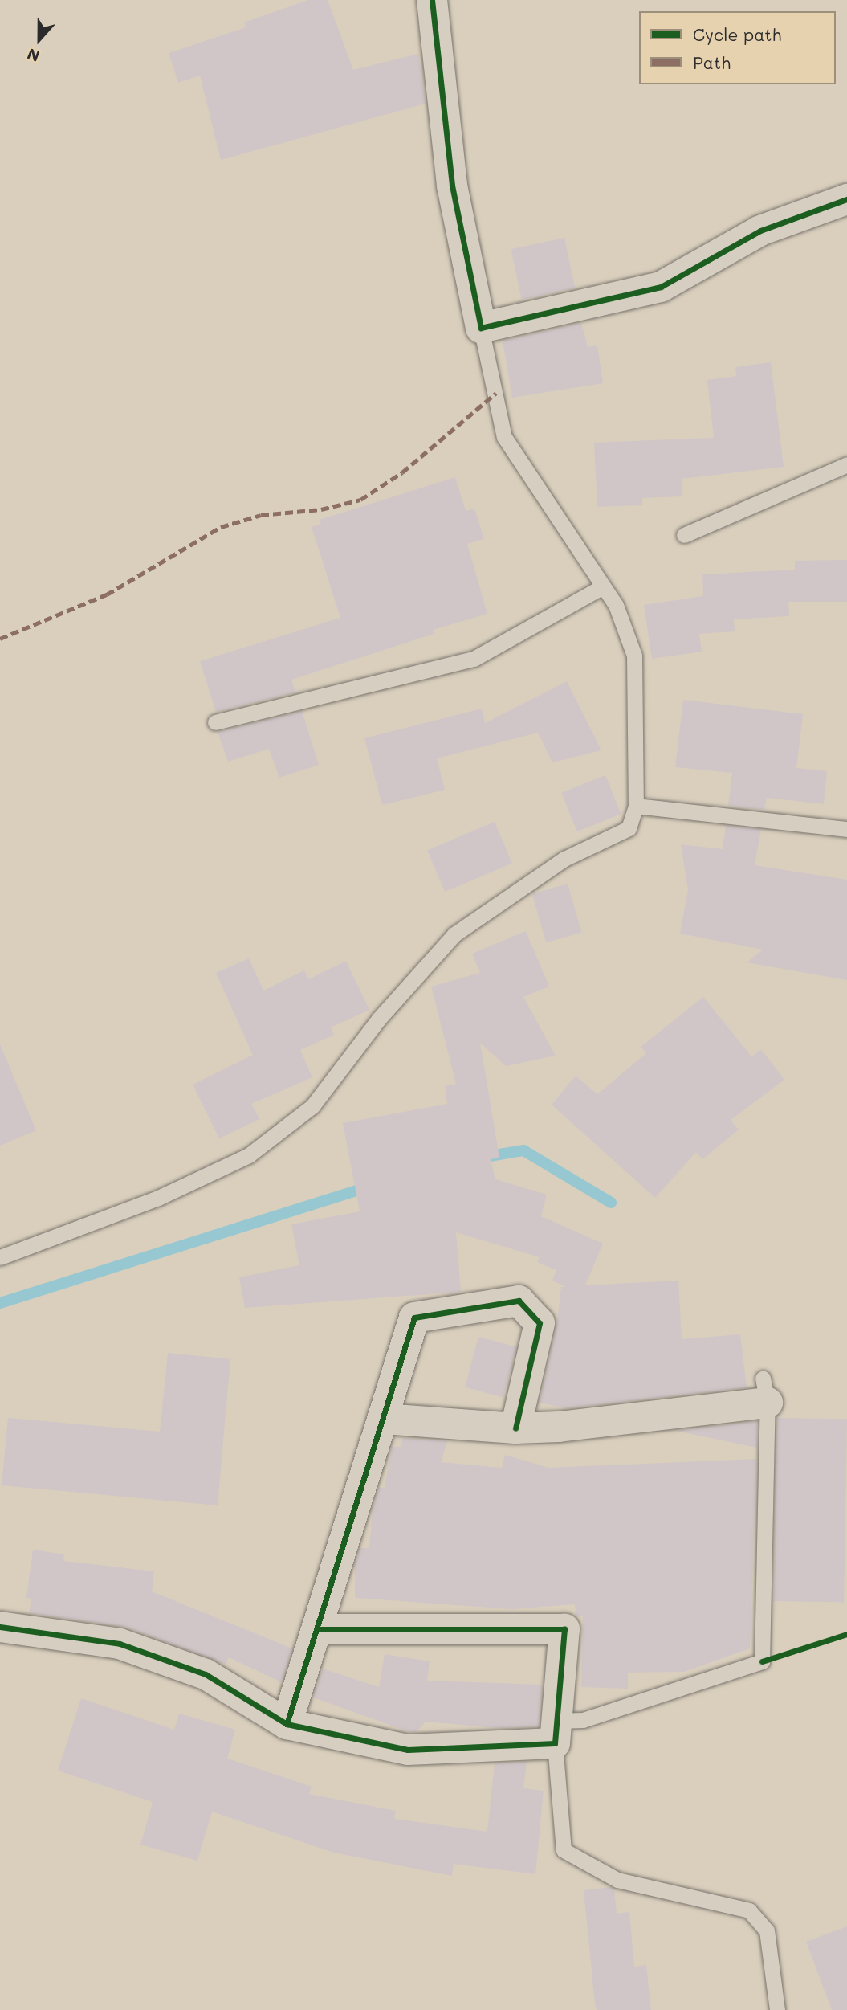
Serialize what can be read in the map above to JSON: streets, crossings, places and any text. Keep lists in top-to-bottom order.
{
  "legend": ["Cycle path", "Path"],
  "north": "bottom"
}
